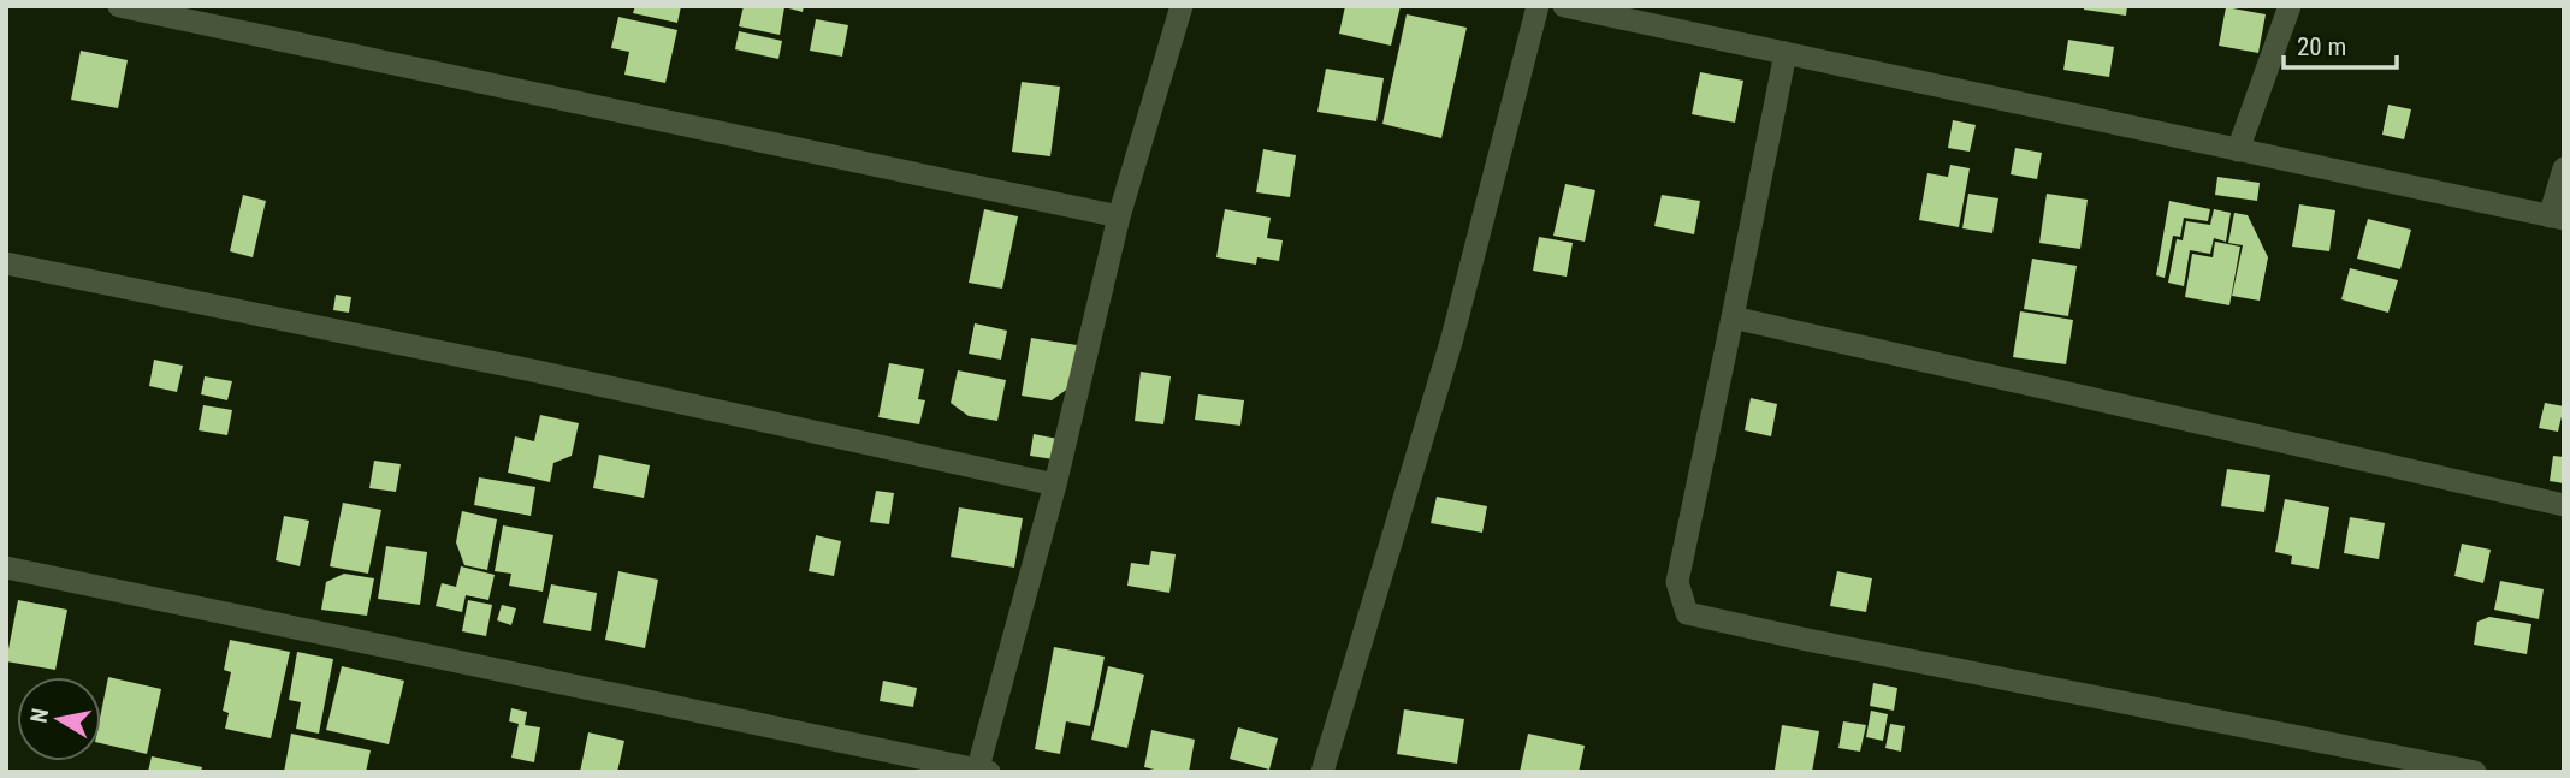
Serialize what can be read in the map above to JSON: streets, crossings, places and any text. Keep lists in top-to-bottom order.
{
  "scale_bar": "20 m",
  "north": "left"
}
